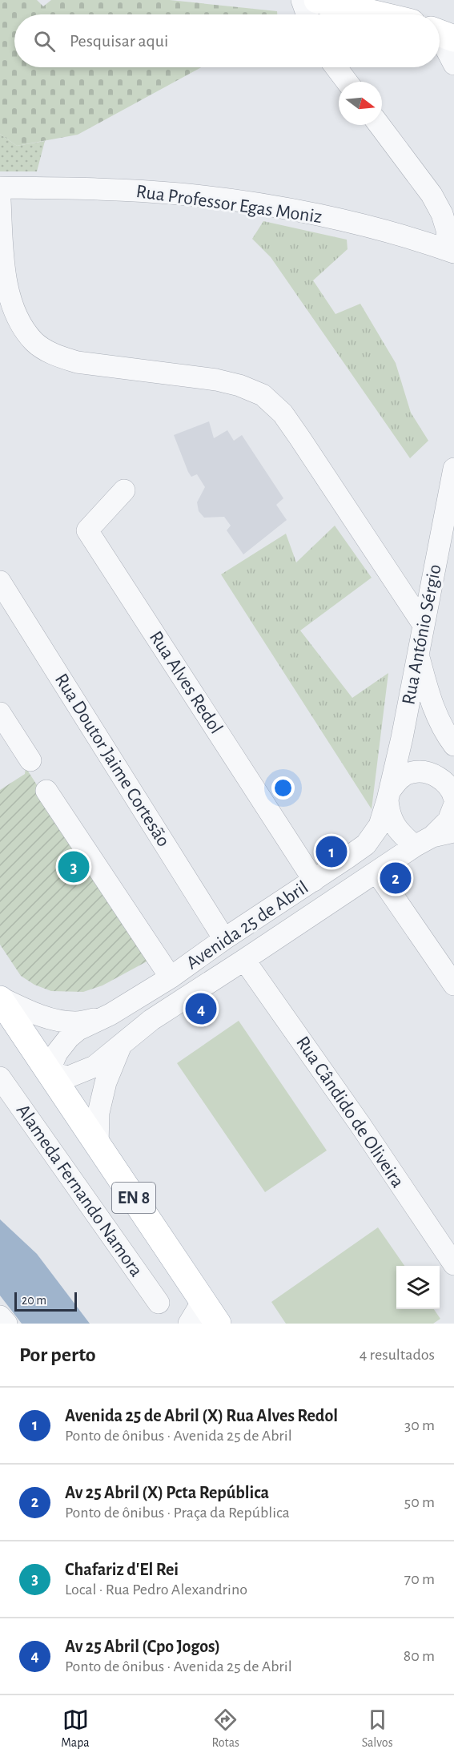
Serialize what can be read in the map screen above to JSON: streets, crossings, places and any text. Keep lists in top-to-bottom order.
{
  "streets": {
    "main road": ["EN 8"],
    "street": [
      "Rua Professor Egas Moniz",
      "Rua António Sérgio",
      "Rua Alves Redol",
      "Rua Doutor Jaime Cortesão",
      "Avenida 25 de Abril",
      "Rua Cândido de Oliveira",
      "Alameda Fernando Namora"
    ]
  },
  "crossings": [
    ["Rua António Sérgio", "Avenida 25 de Abril"],
    ["Rua Alves Redol", "Avenida 25 de Abril"],
    ["Rua Doutor Jaime Cortesão", "Avenida 25 de Abril"],
    ["Avenida 25 de Abril", "Rua Cândido de Oliveira"],
    ["Avenida 25 de Abril", "EN 8"]
  ],
  "scale_bar": "20 m",
  "north": "right",
  "page": {
    "search": "Pesquisar aqui",
    "pins": [
      "1",
      "3",
      "2",
      "4"
    ],
    "scale": "20 m",
    "heading": ["Por perto", "4 resultados"],
    "list": [
      {
        "mark": "1",
        "name": "Avenida 25 de Abril (X) Rua Alves Redol",
        "note": "Ponto de ônibus · Avenida 25 de Abril",
        "value": "30 m"
      },
      {
        "mark": "2",
        "name": "Av 25 Abril (X) Pcta República",
        "note": "Ponto de ônibus · Praça da República",
        "value": "50 m"
      },
      {
        "mark": "3",
        "name": "Chafariz d'El Rei",
        "note": "Local · Rua Pedro Alexandrino",
        "value": "70 m"
      },
      {
        "mark": "4",
        "name": "Av 25 Abril (Cpo Jogos)",
        "note": "Ponto de ônibus · Avenida 25 de Abril",
        "value": "80 m"
      }
    ],
    "nav": ["Mapa", "Rotas", "Salvos"]
  }
}
